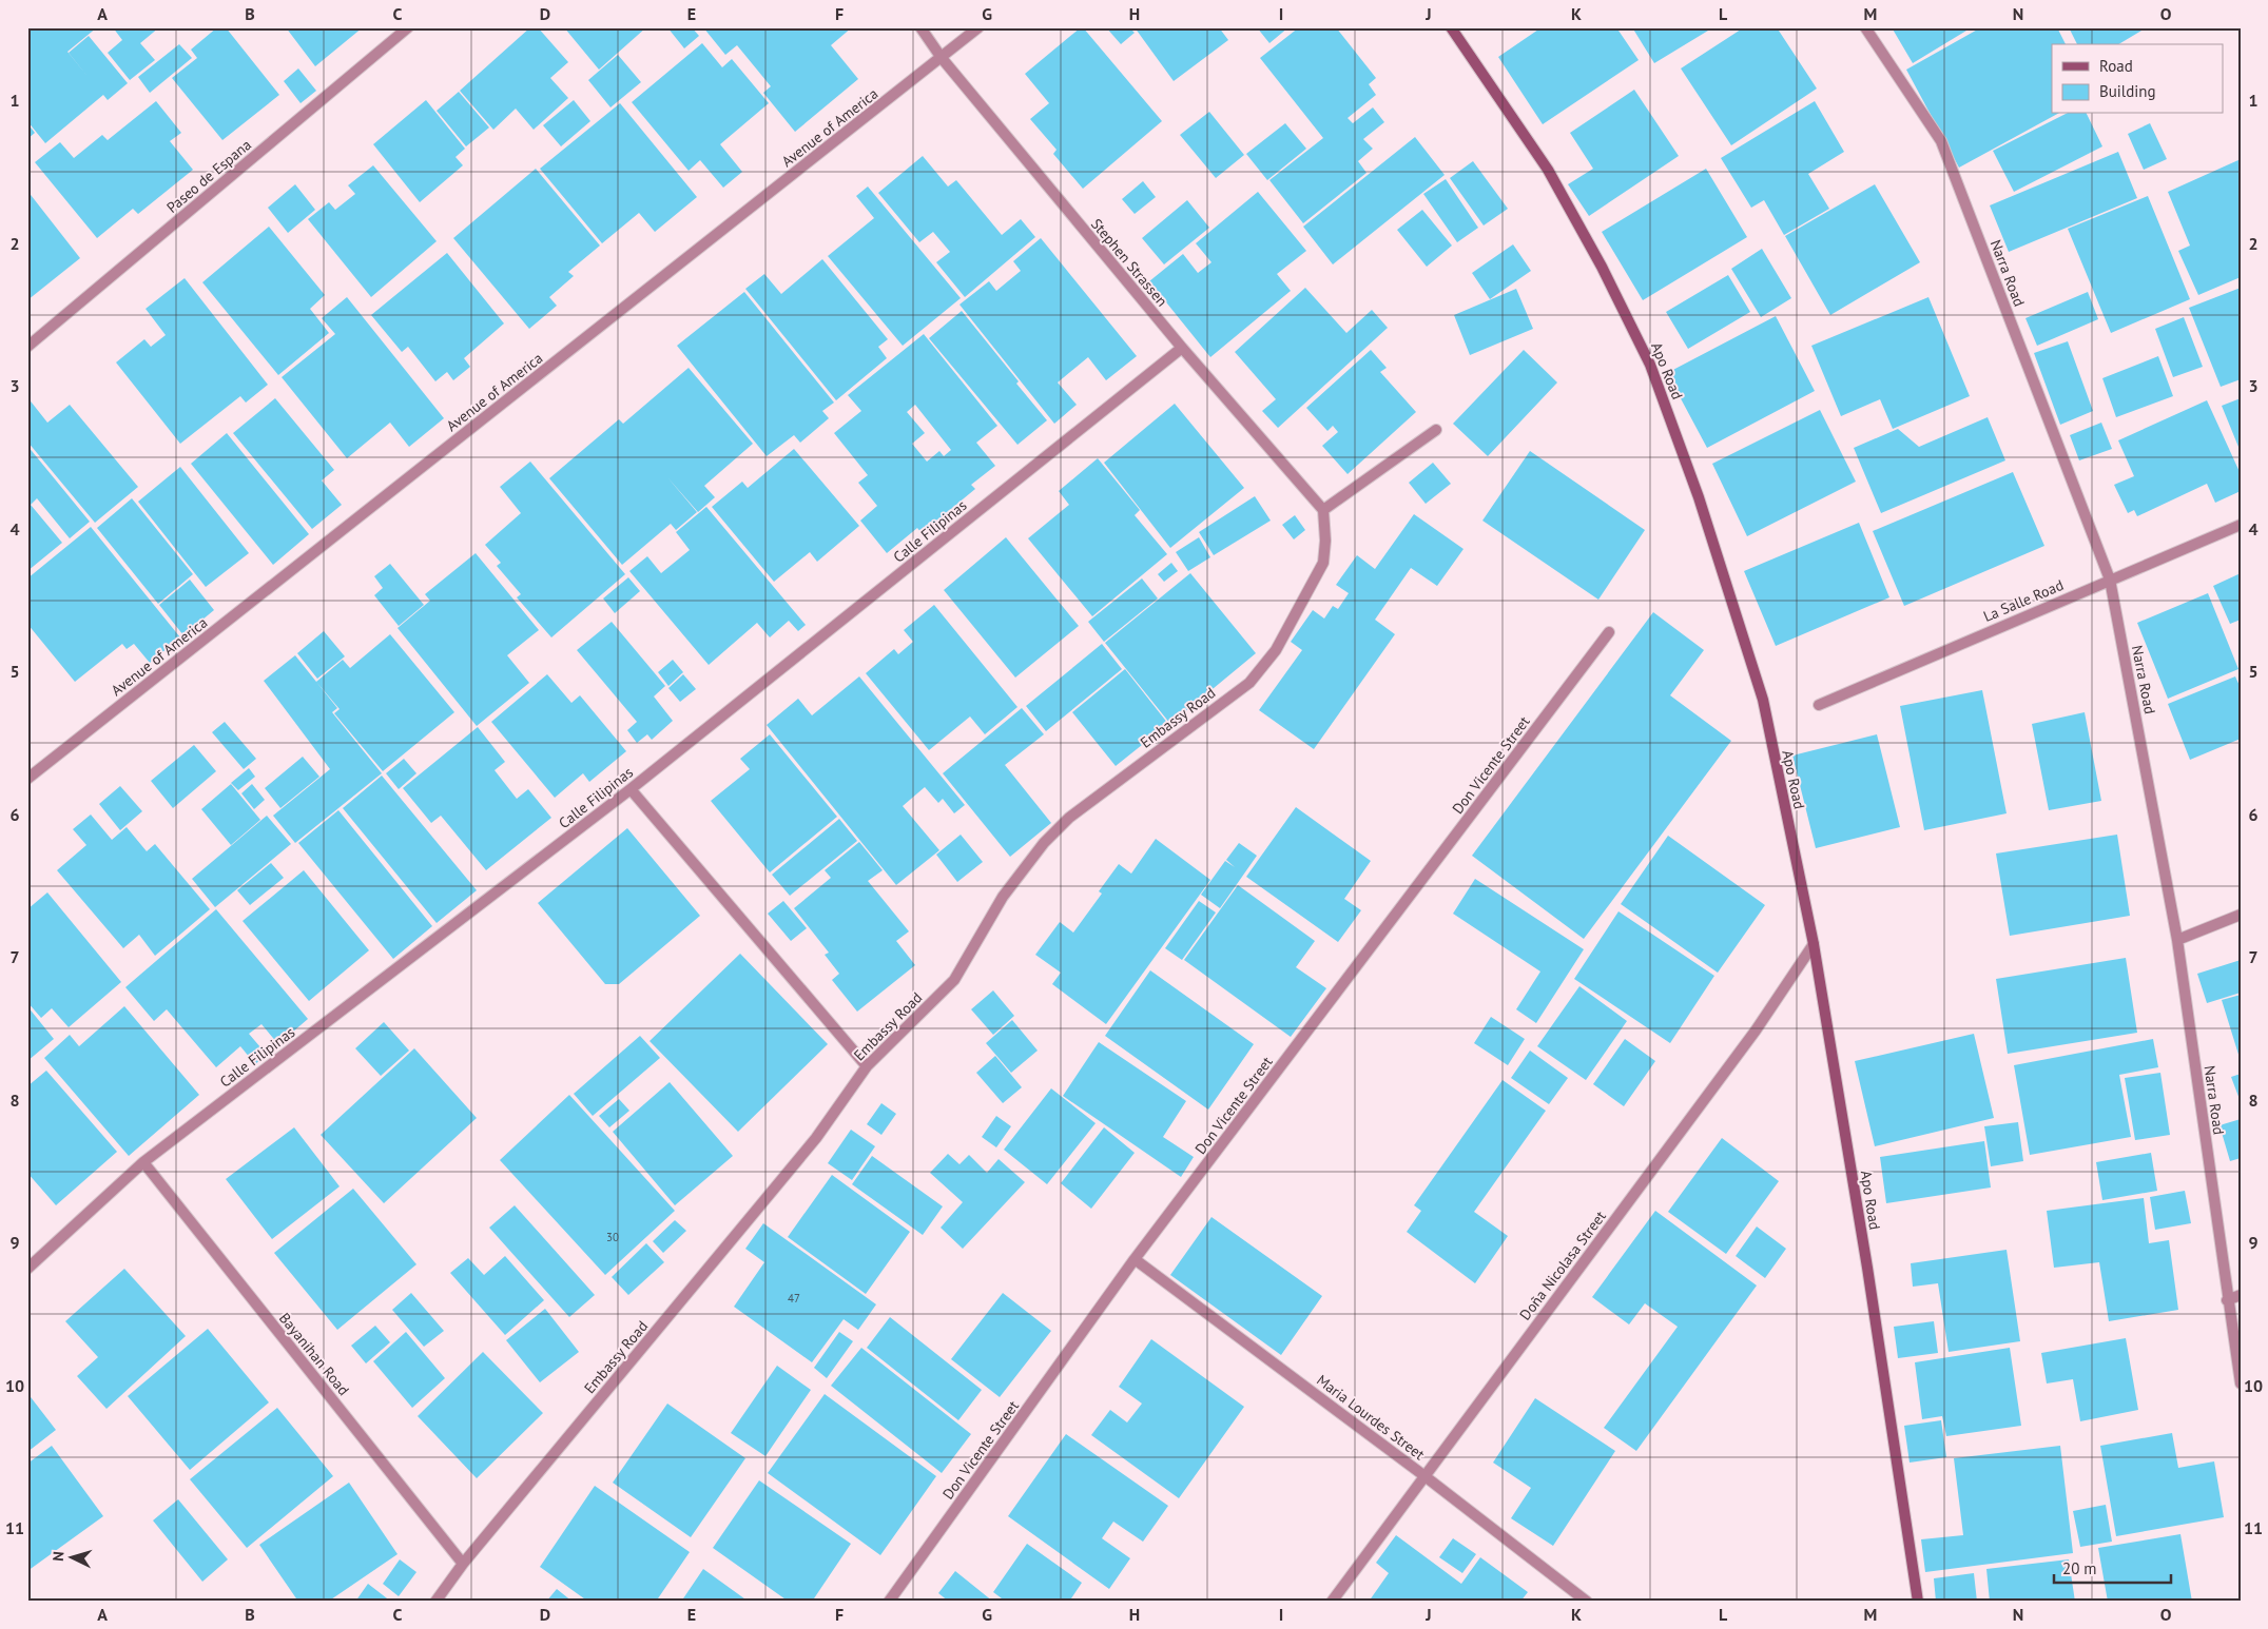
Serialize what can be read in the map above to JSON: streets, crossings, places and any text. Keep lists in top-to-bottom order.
{
  "streets": {
    "street": [
      "Avenue of America",
      "Paseo de Espana",
      "Stephen Strassen",
      "Narra Road",
      "Apo Road",
      "Calle Filipinas",
      "La Salle Road",
      "Embassy Road",
      "Don Vicente Street",
      "Doña Nicolasa Street",
      "Bayanihan Road",
      "Maria Lourdes Street"
    ]
  },
  "crossings": [
    ["Avenue of America", "Stephen Strassen"],
    ["Stephen Strassen", "Calle Filipinas"],
    ["Stephen Strassen", "Embassy Road"],
    ["Narra Road", "La Salle Road"],
    ["Apo Road", "Doña Nicolasa Street"],
    ["Calle Filipinas", "Bayanihan Road"],
    ["Embassy Road", "Bayanihan Road"],
    ["Don Vicente Street", "Maria Lourdes Street"],
    ["Doña Nicolasa Street", "Maria Lourdes Street"]
  ],
  "house_numbers": ["30", "47"],
  "legend": ["Road", "Building"],
  "scale_bar": "20 m",
  "north": "left",
  "grid": {
    "columns": [
      "A",
      "B",
      "C",
      "D",
      "E",
      "F",
      "G",
      "H",
      "I",
      "J",
      "K",
      "L",
      "M",
      "N",
      "O"
    ],
    "rows": [
      "1",
      "2",
      "3",
      "4",
      "5",
      "6",
      "7",
      "8",
      "9",
      "10",
      "11"
    ]
  }
}
